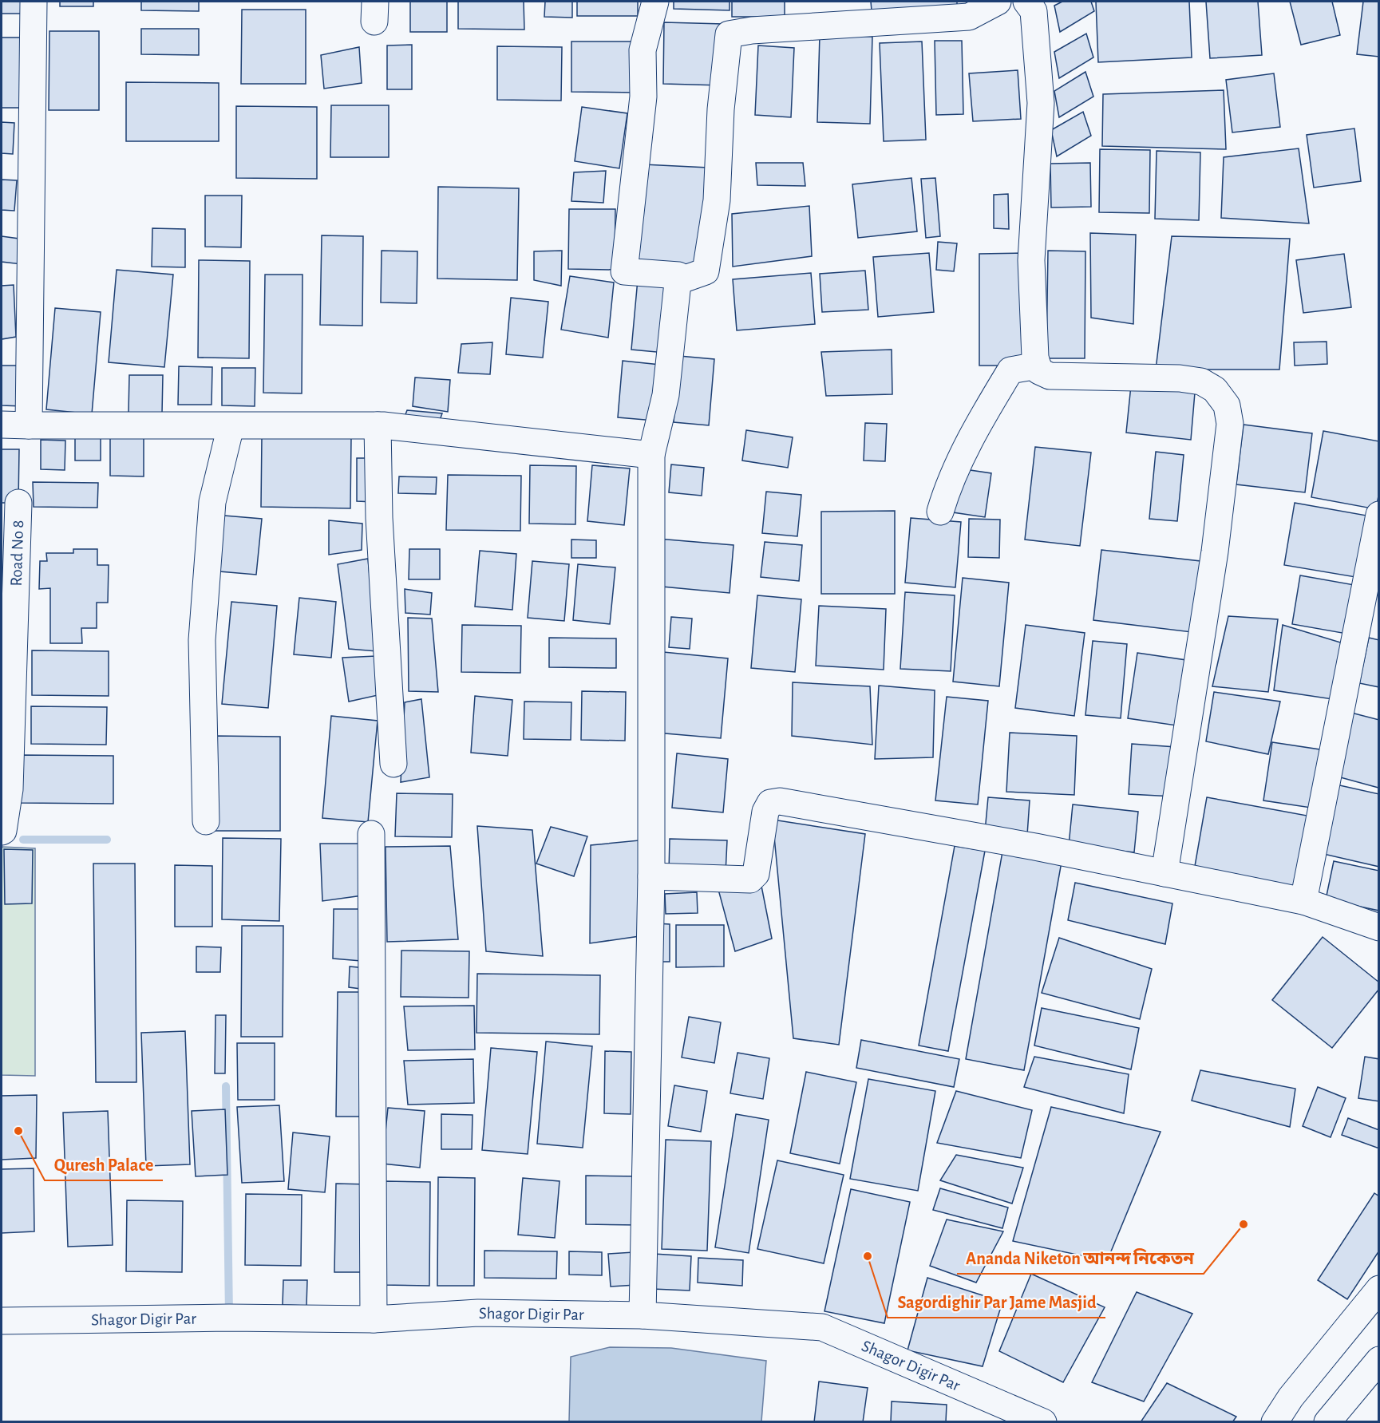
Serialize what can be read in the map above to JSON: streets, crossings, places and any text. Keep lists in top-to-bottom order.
{
  "streets": {
    "street": ["Road No 8", "Shagor Digir Par"]
  },
  "places": ["Quresh Palace", "Ananda Niketon আনন্দ নিকেতন", "Sagordighir Par Jame Masjid"]
}
